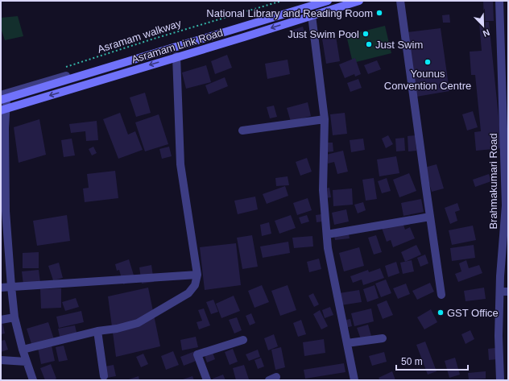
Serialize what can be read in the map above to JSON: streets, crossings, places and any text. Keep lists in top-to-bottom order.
{
  "streets": {
    "main road": ["Asramam Link Road"],
    "street": ["Brahmakumari Road"],
    "path": ["Asramam walkway"]
  },
  "places": [
    "National Library and Reading Room",
    "Just Swim Pool",
    "Just Swim",
    "Younus Convention Centre",
    "GST Office"
  ],
  "scale_bar": "50 m",
  "north": "bottom right"
}
